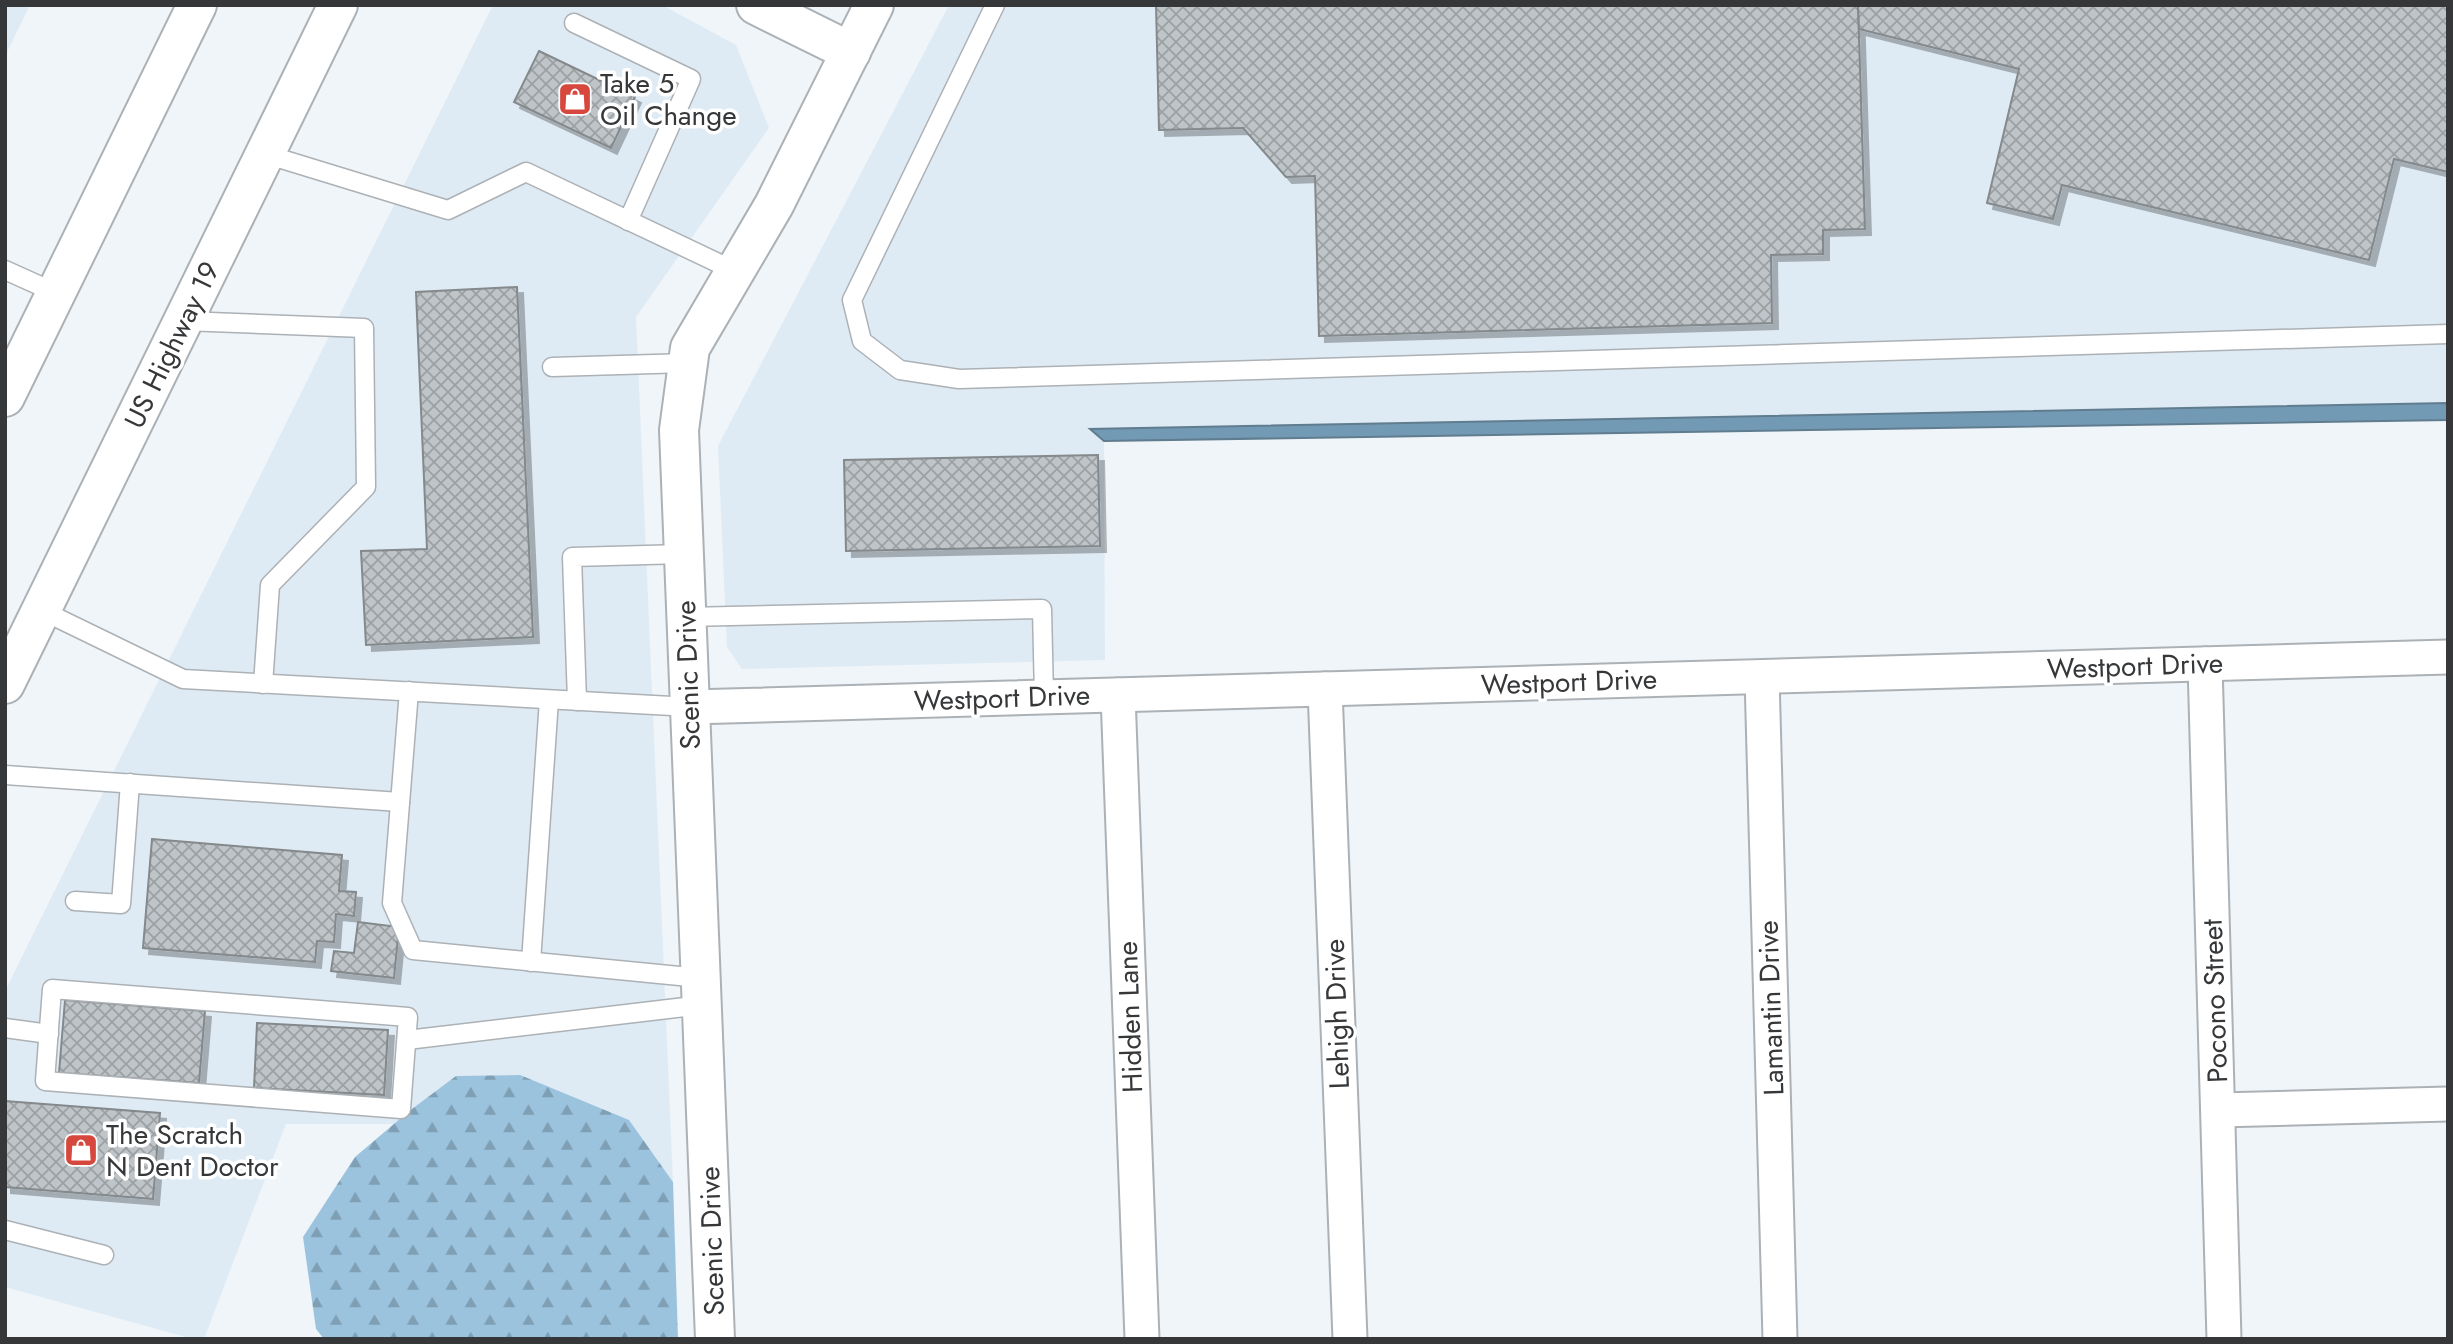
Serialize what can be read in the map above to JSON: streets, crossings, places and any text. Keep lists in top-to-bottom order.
{
  "streets": {
    "main road": ["US Highway 19", "Scenic Drive"],
    "street": [
      "Westport Drive",
      "Pocono Street",
      "Lamantin Drive",
      "Lehigh Drive",
      "Hidden Lane"
    ]
  },
  "crossings": [
    ["Westport Drive", "Scenic Drive"],
    ["Westport Drive", "Pocono Street"],
    ["Westport Drive", "Lamantin Drive"],
    ["Westport Drive", "Lehigh Drive"],
    ["Westport Drive", "Hidden Lane"]
  ],
  "places": {
    "shop": ["Take 5 Oil Change", "The Scratch N Dent Doctor"]
  }
}
